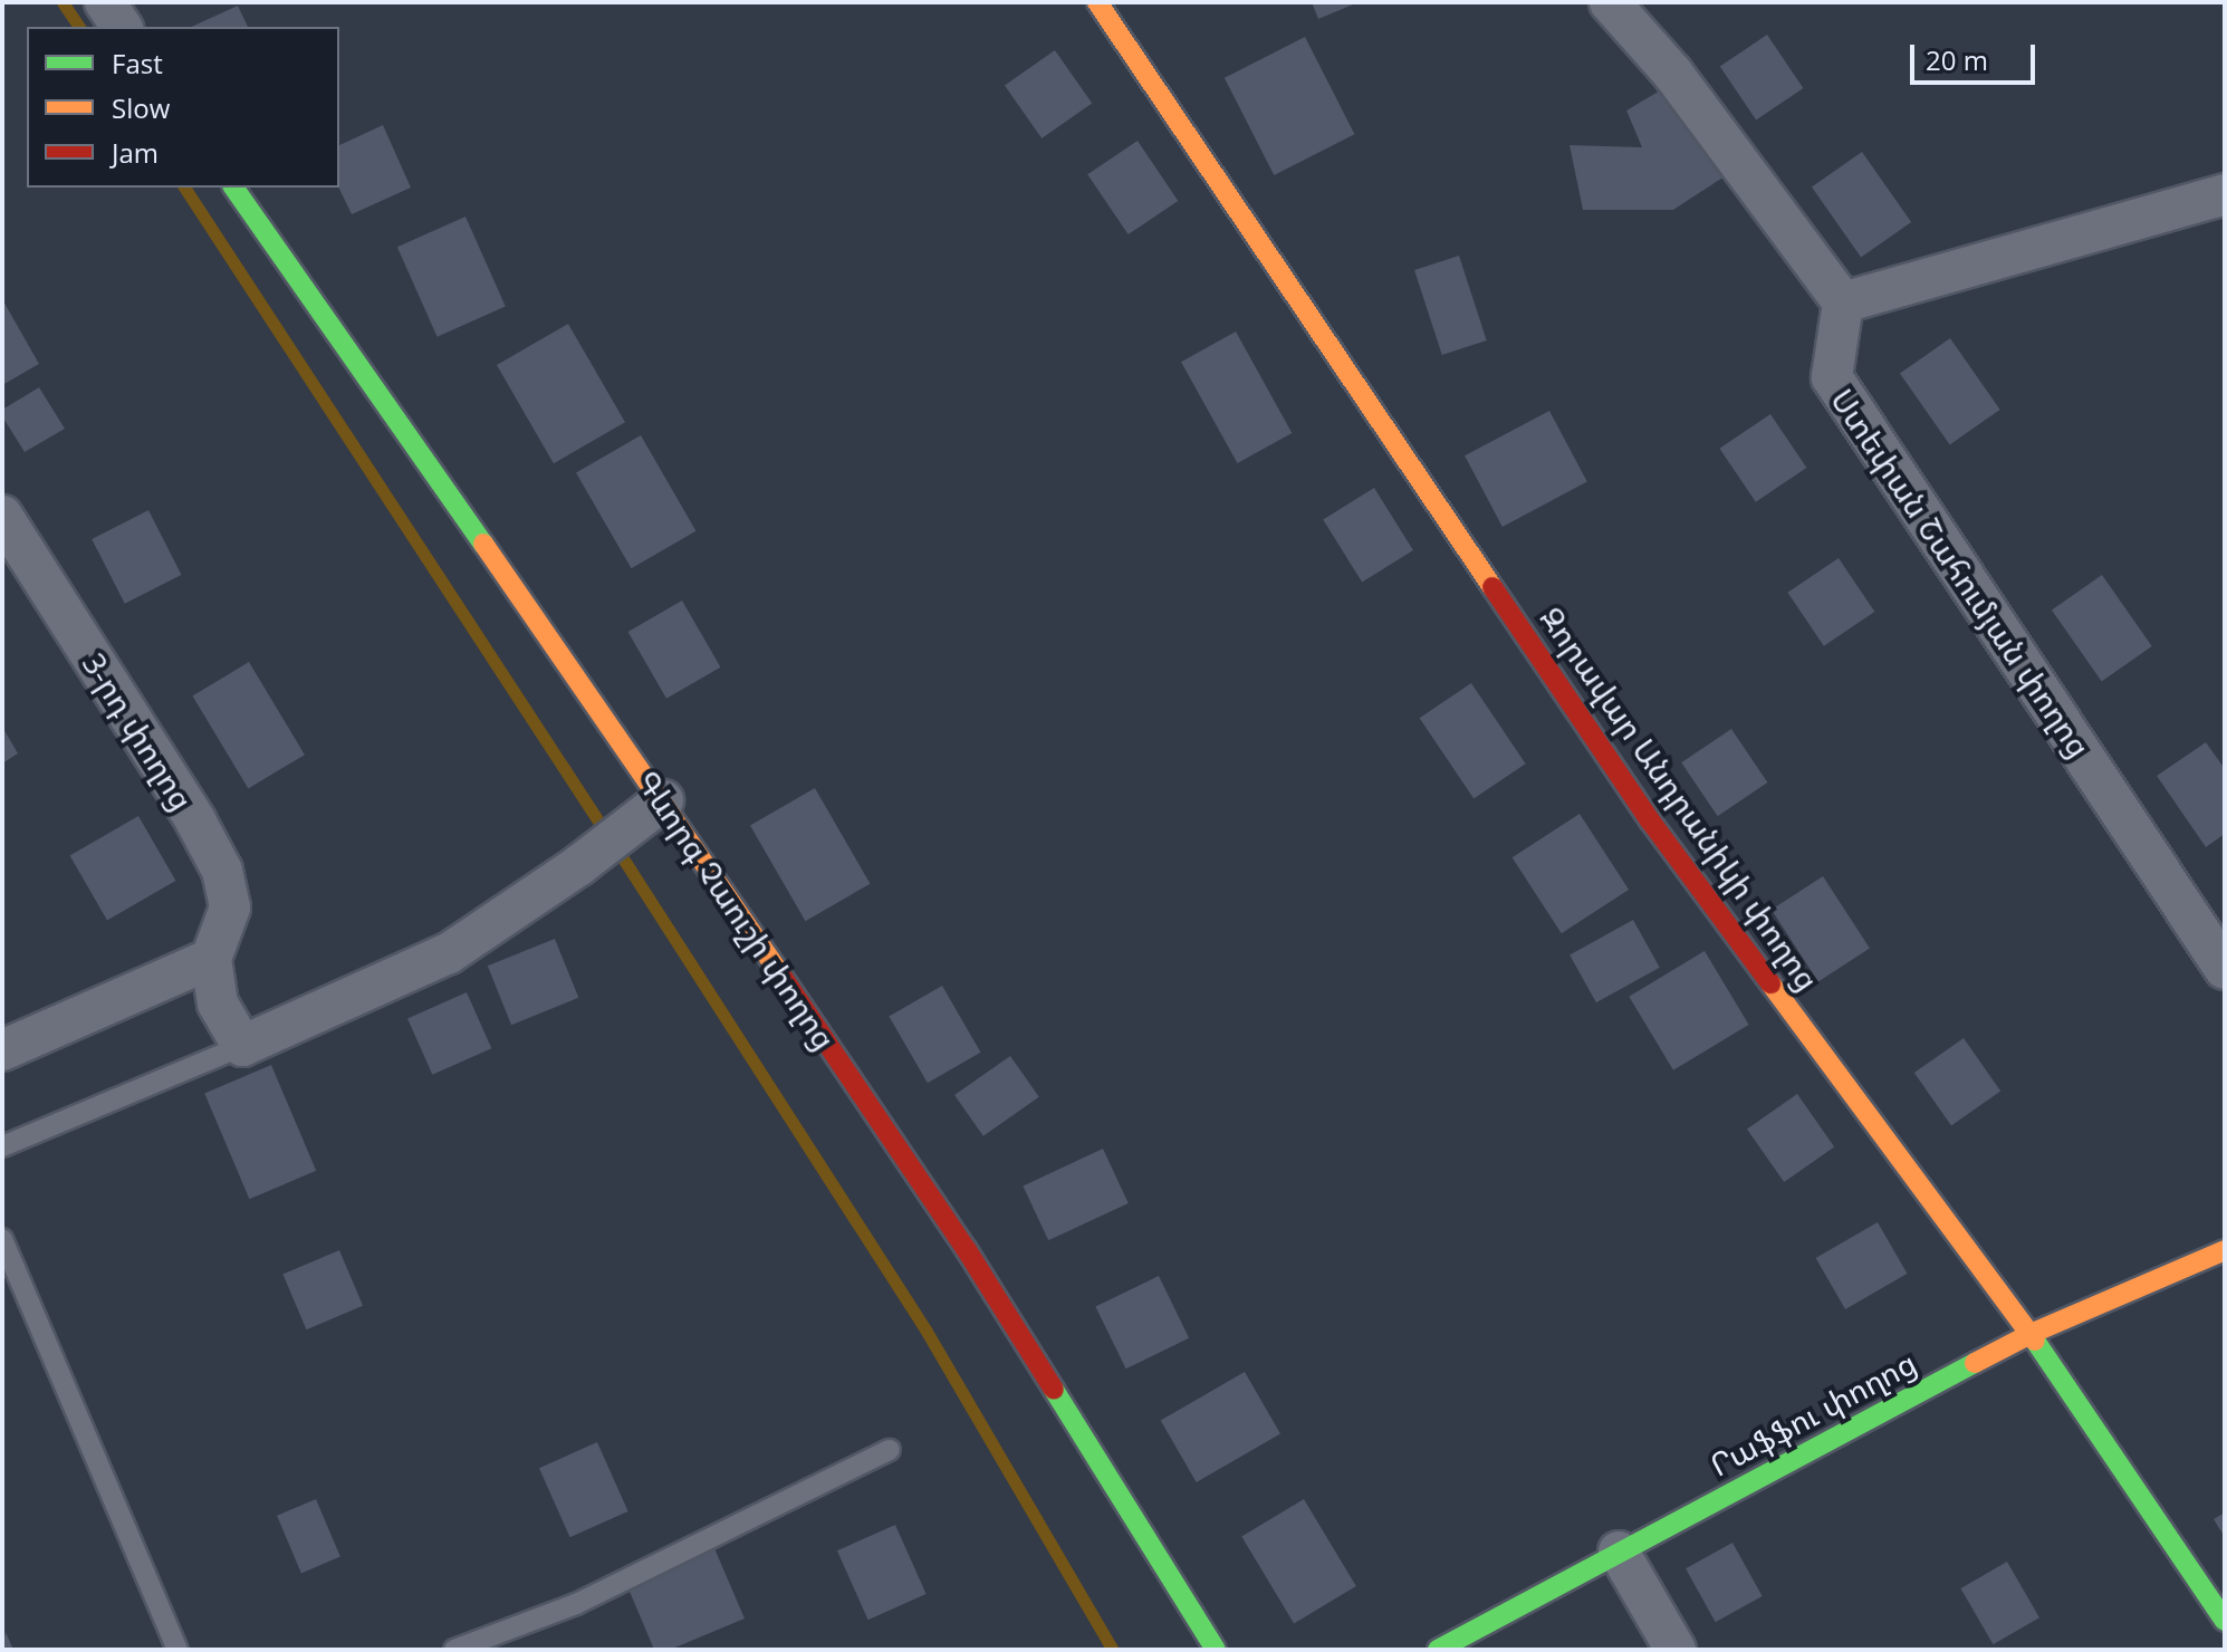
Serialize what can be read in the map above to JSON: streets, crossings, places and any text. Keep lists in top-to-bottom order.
{
  "streets": {
    "street": [
      "Ստեփան Շահումյան փողոց",
      "3-րդ փողոց",
      "Զորավար Անդրանիկի փողոց",
      "Գևորգ Չաուշի փողոց",
      "Րաֆֆու փողոց"
    ]
  },
  "crossings": [
    ["Զորավար Անդրանիկի փողոց", "Րաֆֆու փողոց"]
  ],
  "legend": ["Fast", "Slow", "Jam"],
  "scale_bar": "20 m"
}
